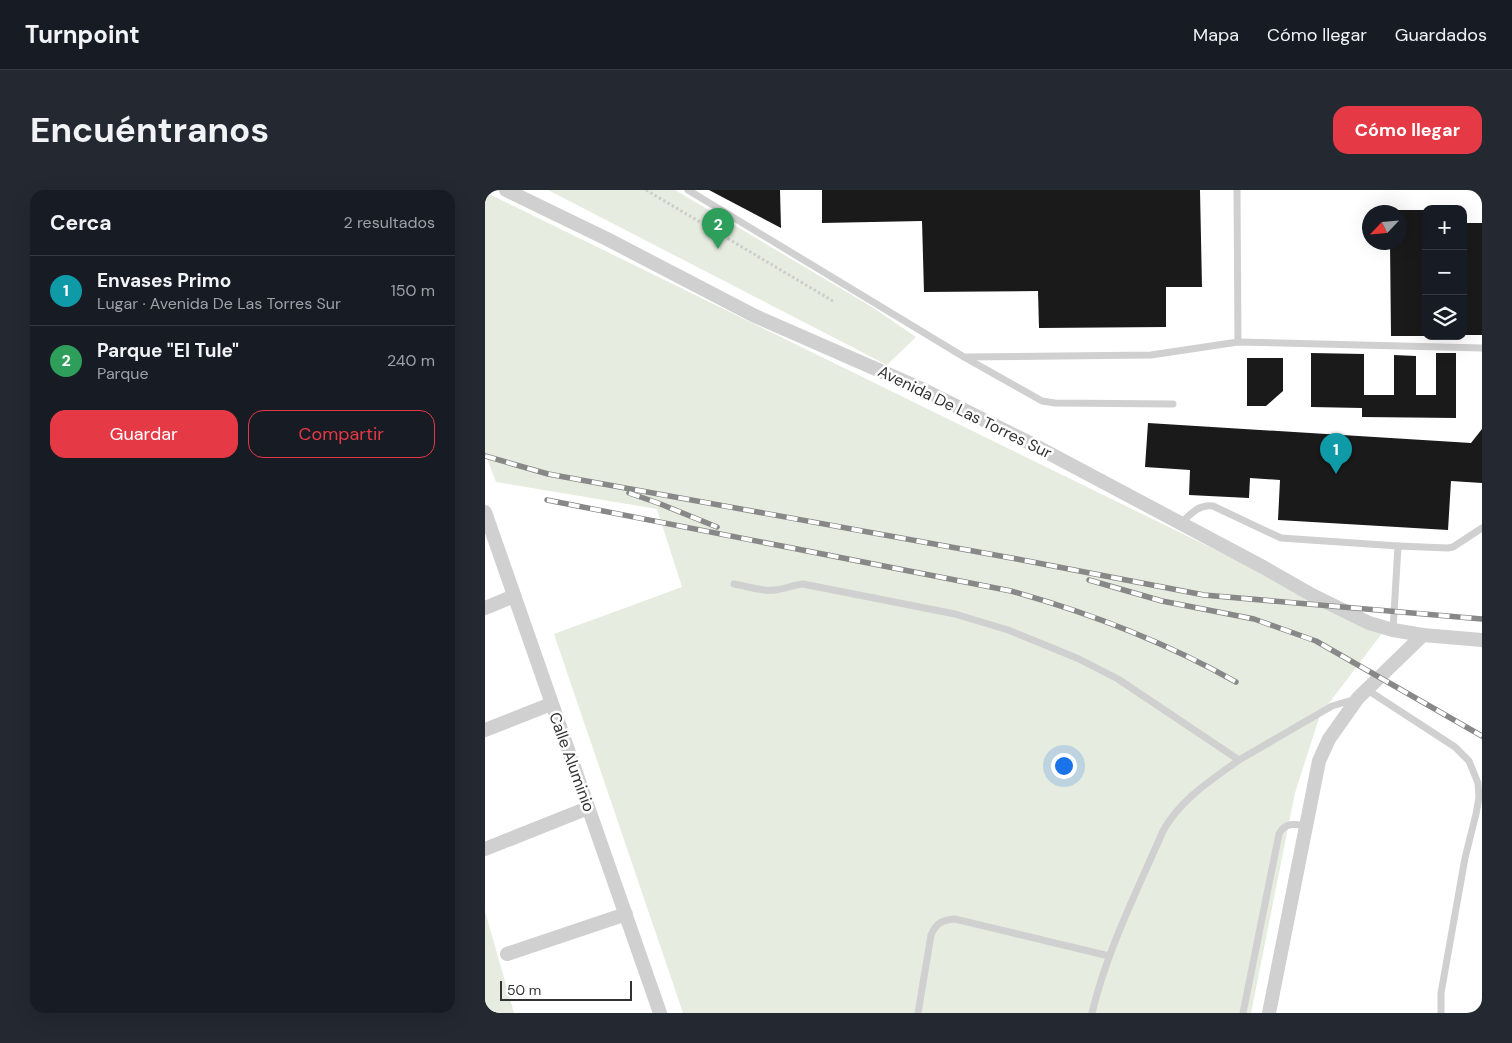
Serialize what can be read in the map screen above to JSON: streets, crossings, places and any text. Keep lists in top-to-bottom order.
{
  "streets": {
    "street": ["Avenida De Las Torres Sur", "Calle Aluminio"]
  },
  "scale_bar": "50 m",
  "north": "bottom left",
  "page": {
    "header": "Turnpoint",
    "nav": ["Mapa", "Cómo llegar", "Guardados"],
    "buttons": [
      "Cómo llegar",
      ["Guardar", "Compartir"]
    ],
    "title": "Encuéntranos",
    "heading": ["Cerca", "2 resultados"],
    "map_buttons": ["+", "−"],
    "pins": ["2", "1"],
    "list": [
      {
        "mark": "1",
        "name": "Envases Primo",
        "note": "Lugar · Avenida De Las Torres Sur",
        "value": "150 m"
      },
      {
        "mark": "2",
        "name": "Parque \"El Tule\"",
        "note": "Parque",
        "value": "240 m"
      }
    ],
    "scale": "50 m"
  }
}
